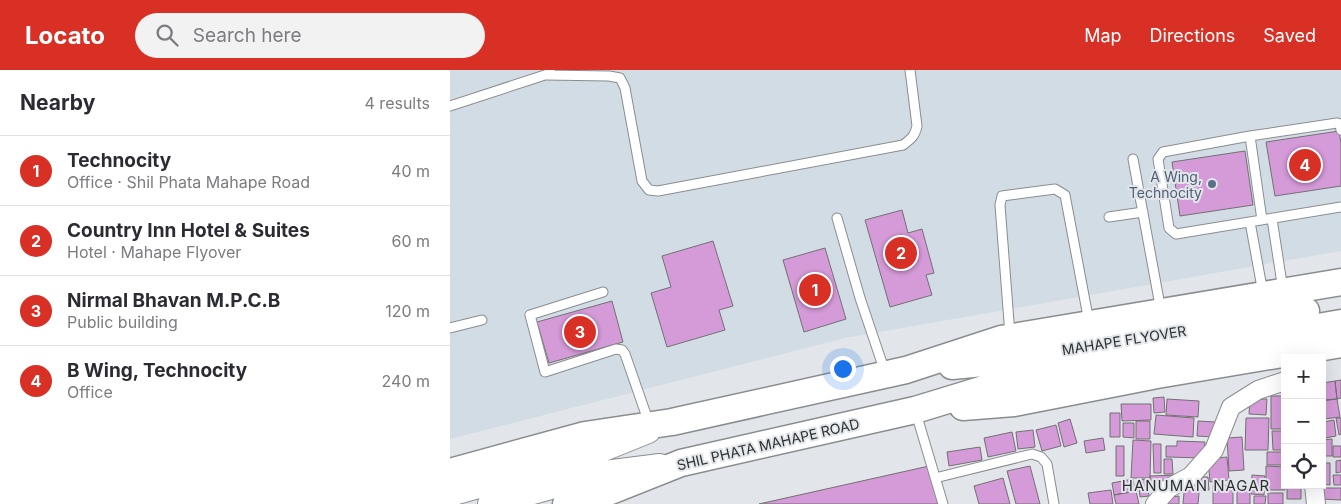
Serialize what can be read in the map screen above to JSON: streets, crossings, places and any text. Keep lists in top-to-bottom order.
{
  "streets": {
    "main road": ["MAHAPE FLYOVER", "SHIL PHATA MAHAPE ROAD"]
  },
  "crossings": [
    ["MAHAPE FLYOVER", "SHIL PHATA MAHAPE ROAD"]
  ],
  "districts": ["HANUMAN NAGAR"],
  "places": ["A Wing, Technocity"],
  "page": {
    "header": "Locato",
    "search": "Search here",
    "nav": ["Map", "Directions", "Saved"],
    "heading": ["Nearby", "4 results"],
    "list": [
      {
        "mark": "1",
        "name": "Technocity",
        "note": "Office · Shil Phata Mahape Road",
        "value": "40 m"
      },
      {
        "mark": "2",
        "name": "Country Inn Hotel & Suites",
        "note": "Hotel · Mahape Flyover",
        "value": "60 m"
      },
      {
        "mark": "3",
        "name": "Nirmal Bhavan M.P.C.B",
        "note": "Public building",
        "value": "120 m"
      },
      {
        "mark": "4",
        "name": "B Wing, Technocity",
        "note": "Office",
        "value": "240 m"
      }
    ],
    "pins": [
      "4",
      "2",
      "1",
      "3"
    ],
    "map_buttons": ["+", "−"]
  }
}
